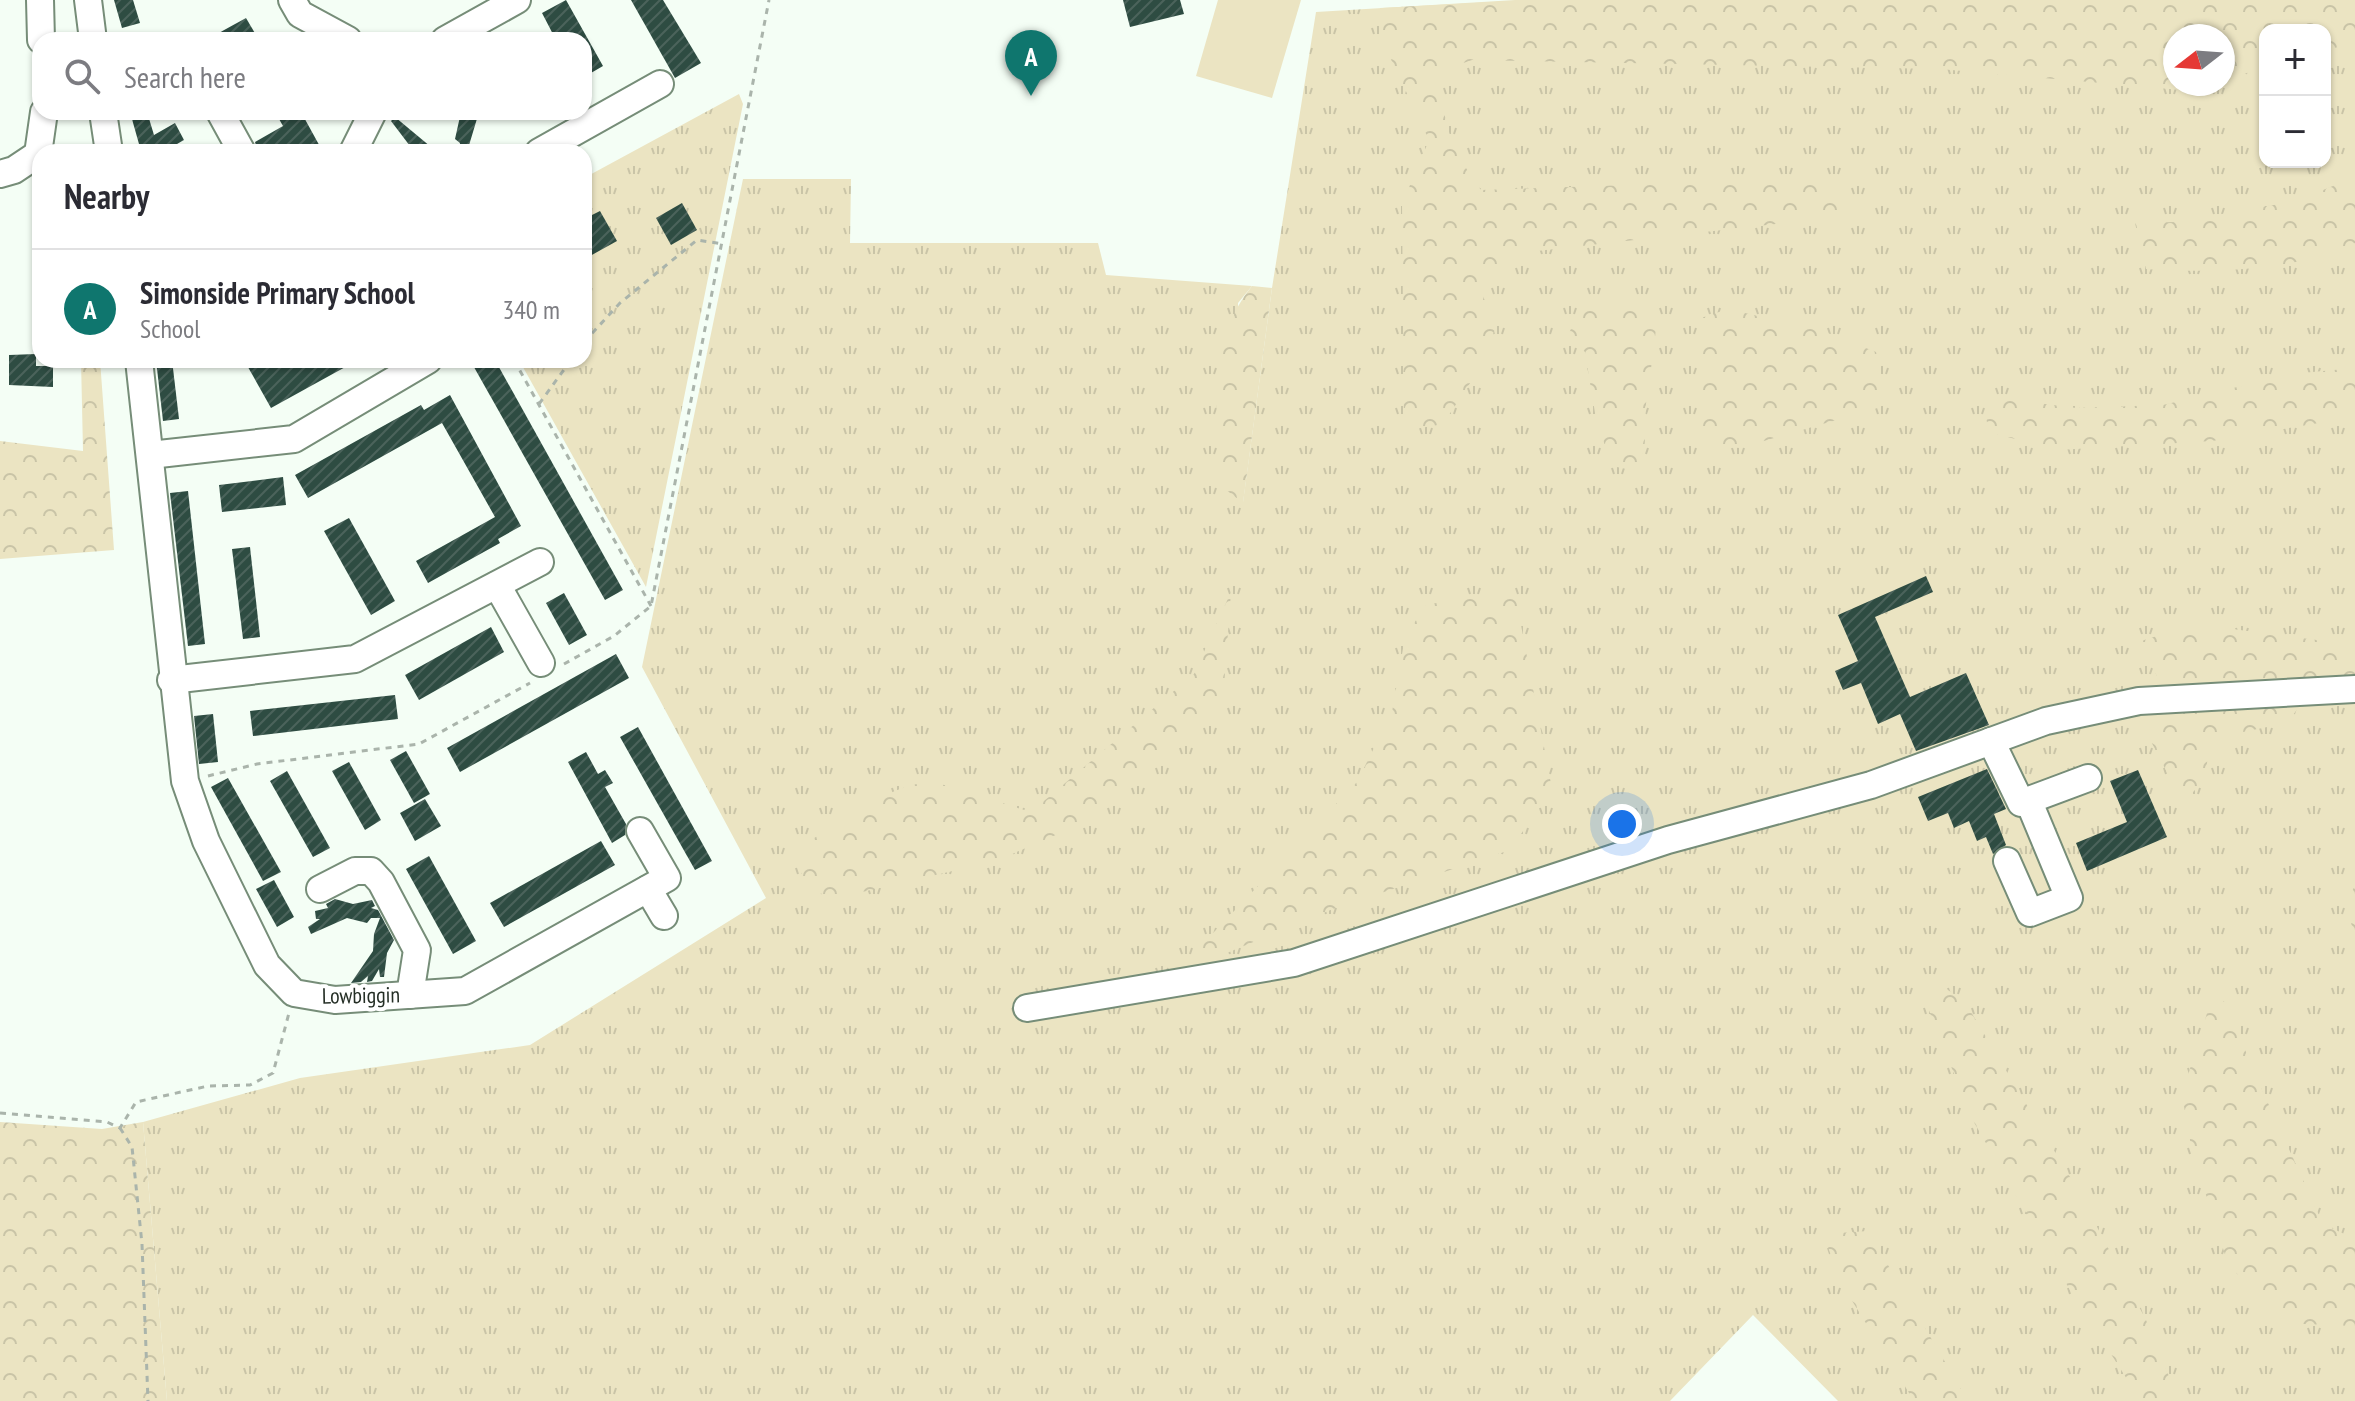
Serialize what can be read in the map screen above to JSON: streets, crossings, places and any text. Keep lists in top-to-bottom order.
{
  "streets": {
    "street": ["Lowbiggin"]
  },
  "north": "left",
  "page": {
    "map_buttons": ["+", "−"],
    "pins": "A",
    "search": "Search here",
    "heading": "Nearby",
    "list": [
      {
        "mark": "A",
        "name": "Simonside Primary School",
        "note": "School",
        "value": "340 m"
      }
    ]
  }
}
